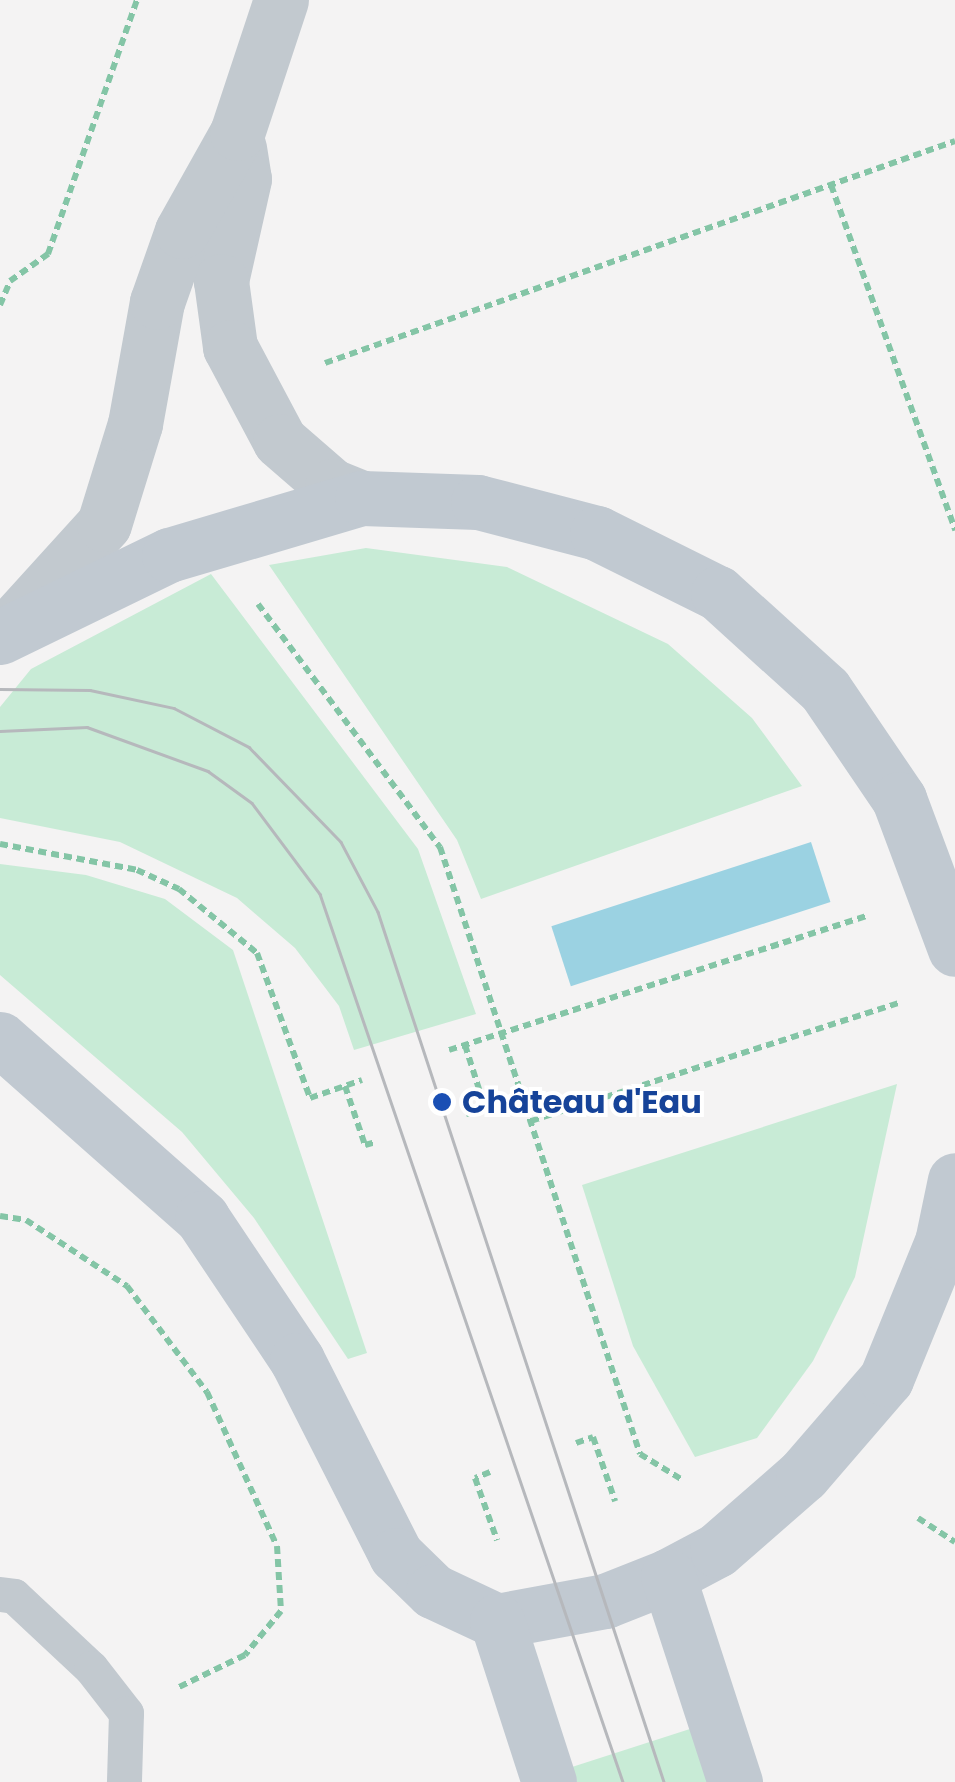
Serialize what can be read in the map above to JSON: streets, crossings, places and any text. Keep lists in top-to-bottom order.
{
  "places": ["Château d'Eau"]
}
